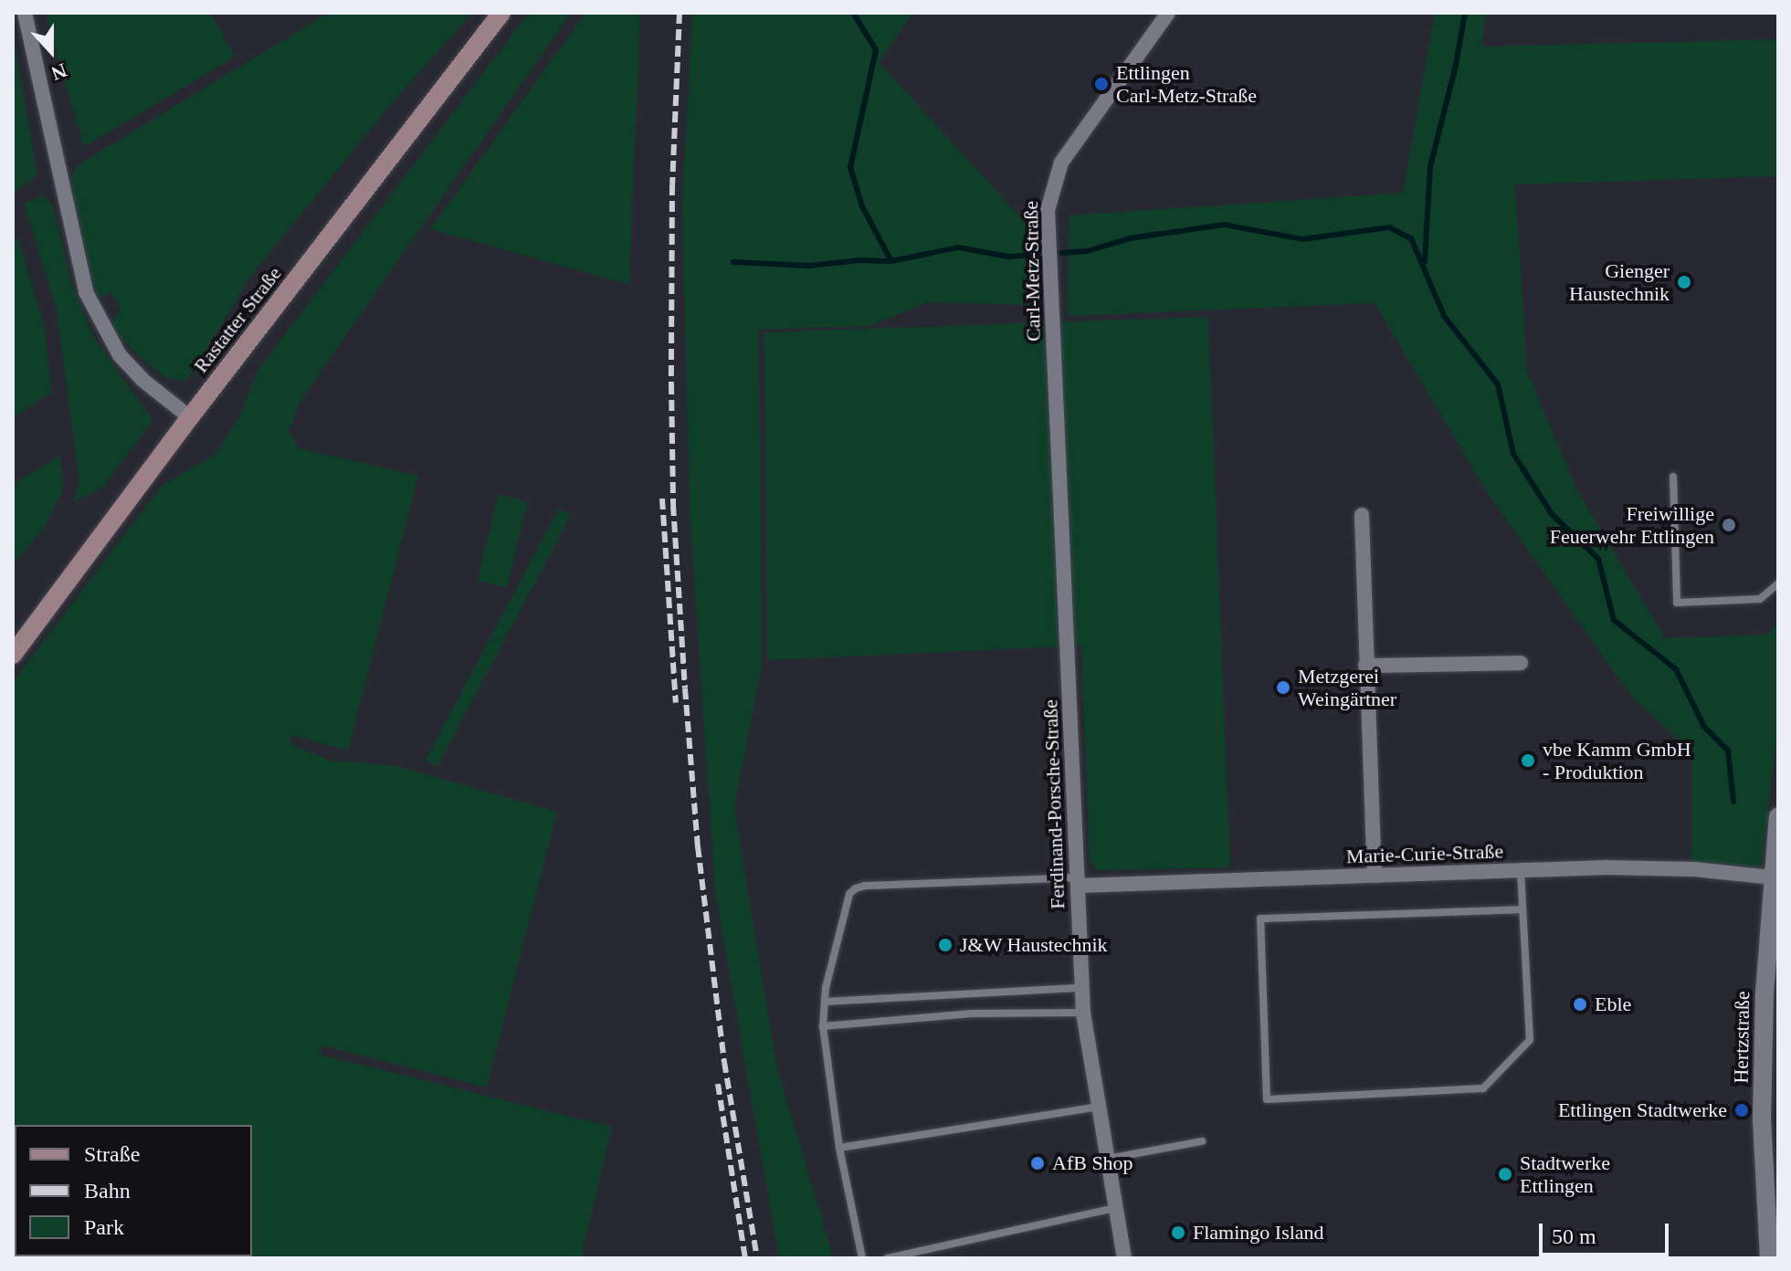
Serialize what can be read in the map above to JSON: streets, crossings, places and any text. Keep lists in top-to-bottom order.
{
  "streets": {
    "main road": ["Rastatter Straße"],
    "street": [
      "Carl-Metz-Straße",
      "Ferdinand-Porsche-Straße",
      "Marie-Curie-Straße",
      "Hertzstraße"
    ]
  },
  "crossings": [
    ["Carl-Metz-Straße", "Ferdinand-Porsche-Straße"],
    ["Ferdinand-Porsche-Straße", "Marie-Curie-Straße"],
    ["Marie-Curie-Straße", "Hertzstraße"]
  ],
  "places": [
    "Ettlingen Carl-Metz-Straße",
    "Gienger Haustechnik",
    "Freiwillige Feuerwehr Ettlingen",
    "Metzgerei Weingärtner",
    "vbe Kamm GmbH - Produktion",
    "J&W Haustechnik",
    "Eble",
    "Ettlingen Stadtwerke",
    "AfB Shop",
    "Stadtwerke Ettlingen",
    "Flamingo Island"
  ],
  "legend": ["Straße", "Bahn", "Park"],
  "scale_bar": "50 m",
  "north": "bottom"
}
